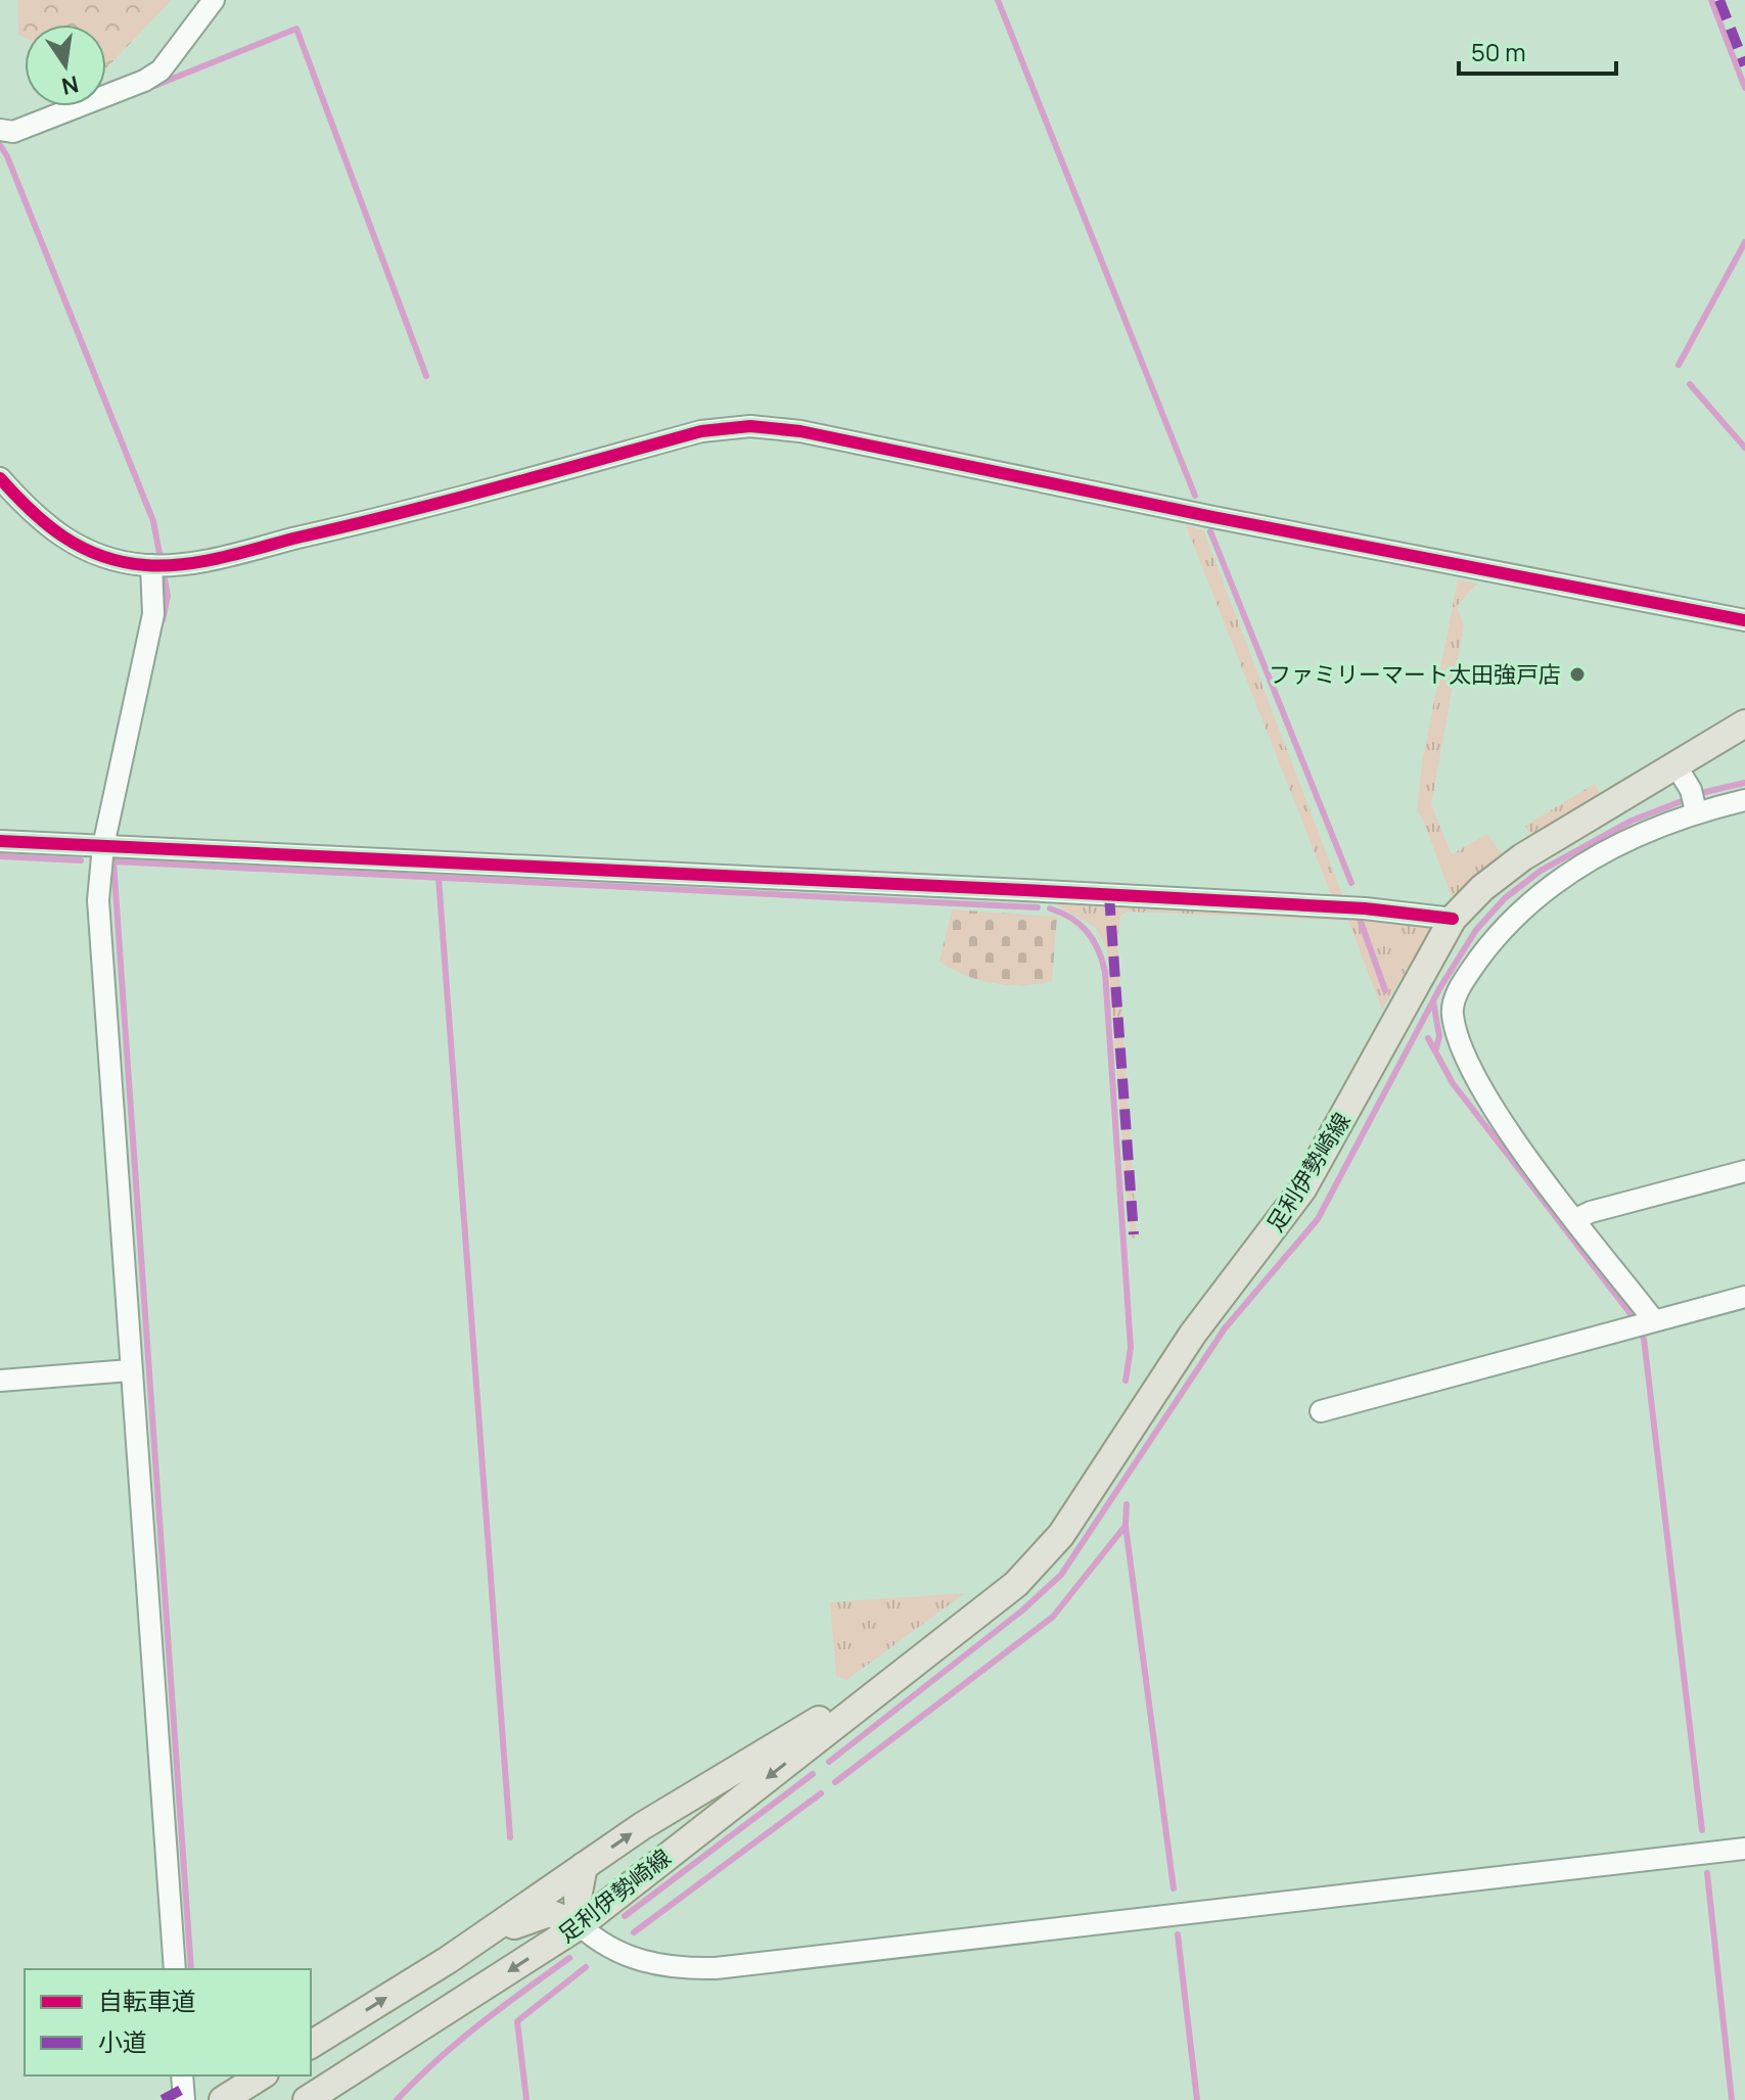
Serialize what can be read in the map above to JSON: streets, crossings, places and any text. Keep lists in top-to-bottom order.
{
  "streets": {
    "main road": ["足利伊勢崎線"]
  },
  "places": ["ファミリーマート太田強戸店"],
  "legend": ["自転車道", "小道"],
  "scale_bar": "50 m",
  "north": "bottom"
}
